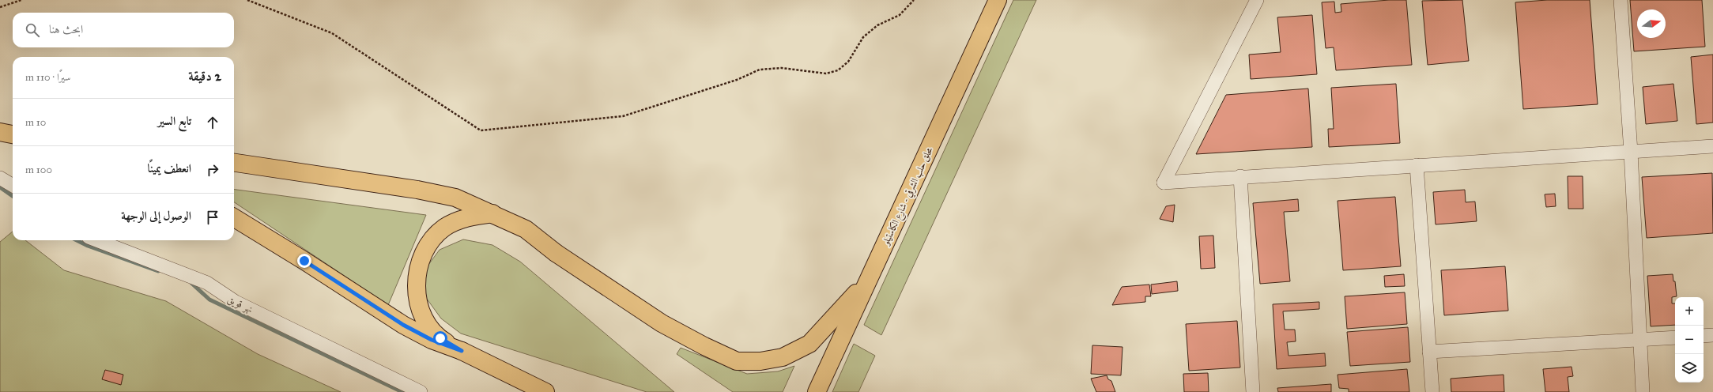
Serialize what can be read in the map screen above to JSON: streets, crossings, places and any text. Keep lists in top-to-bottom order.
{
  "streets": {
    "main road": ["محلق حلب الشرقي - شارع الكاستيلو"]
  },
  "water": ["نهر قويق"],
  "north": "right",
  "page": {
    "search": "ابحث هنا",
    "heading": ["2 دقيقة", "سيرًا · 110 m"],
    "list": [
      ["تابع السير", "10 m"],
      ["انعطف يمينًا", "100 m"],
      "الوصول إلى الوجهة"
    ],
    "map_buttons": ["+", "−"]
  }
}
